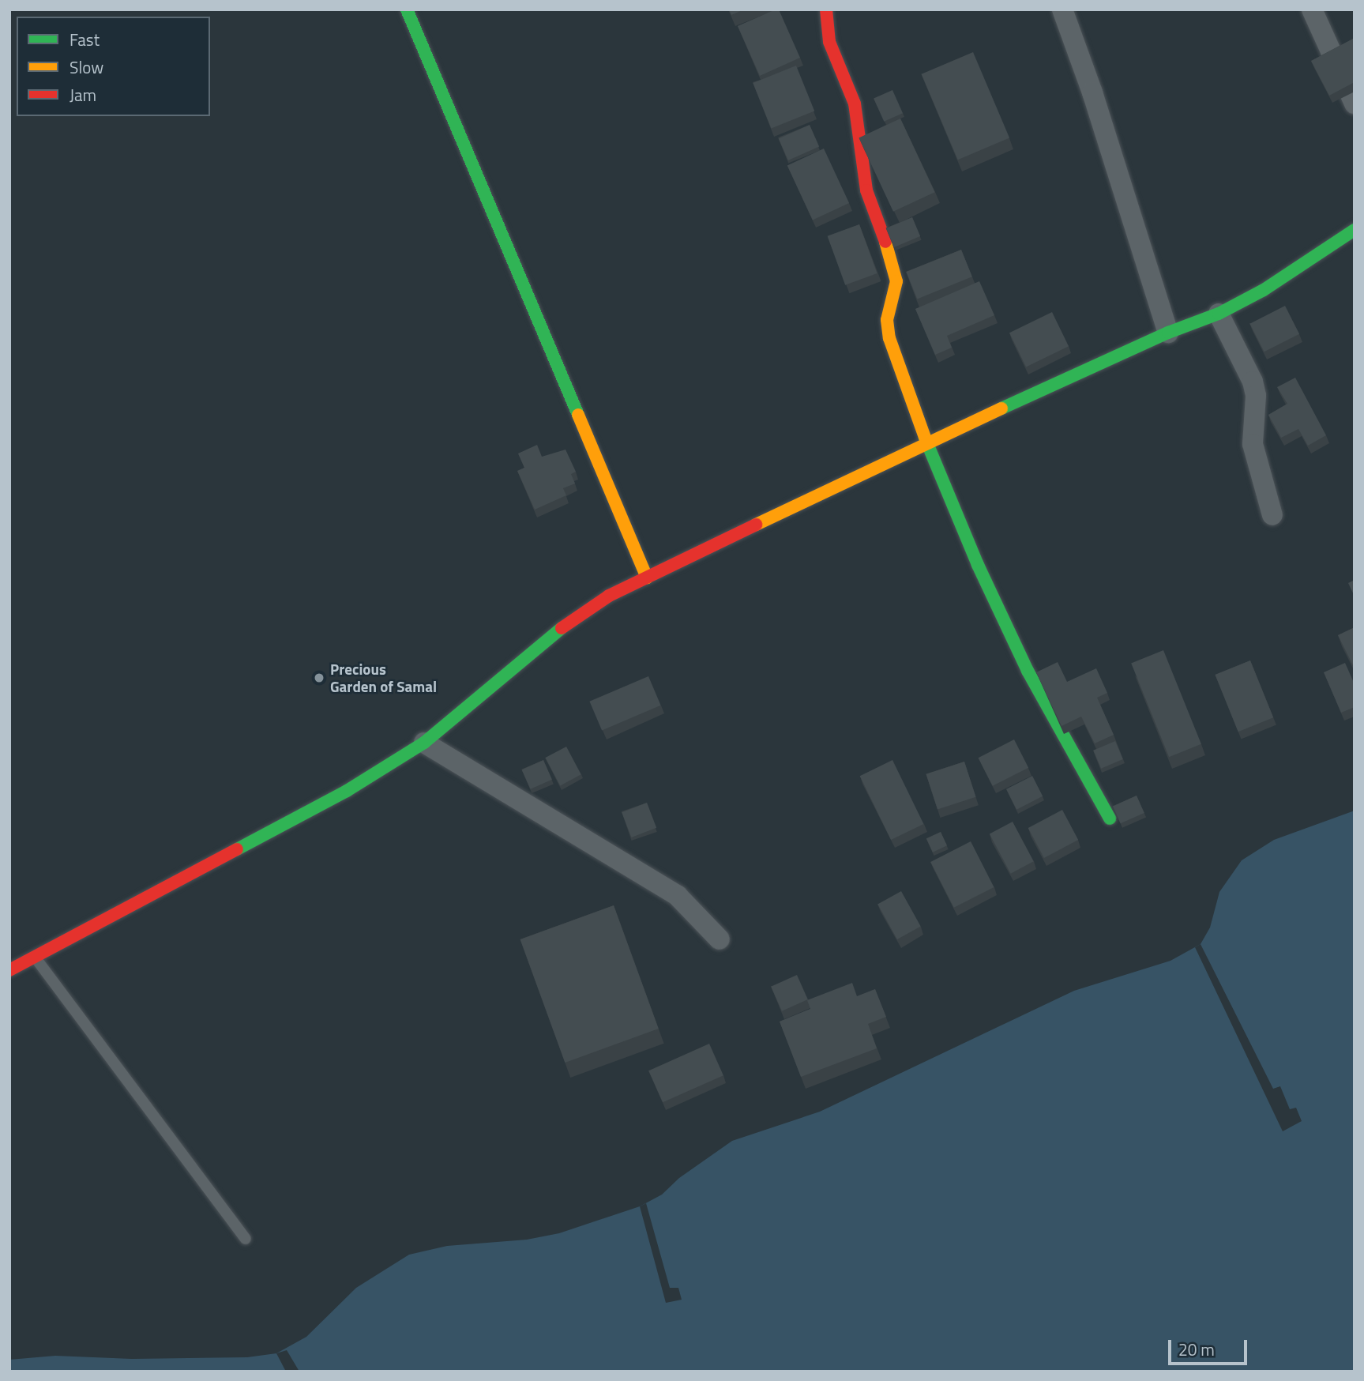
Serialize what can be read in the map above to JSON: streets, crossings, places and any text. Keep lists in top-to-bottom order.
{
  "places": ["Precious Garden of Samal"],
  "legend": ["Fast", "Slow", "Jam"],
  "scale_bar": "20 m"
}
